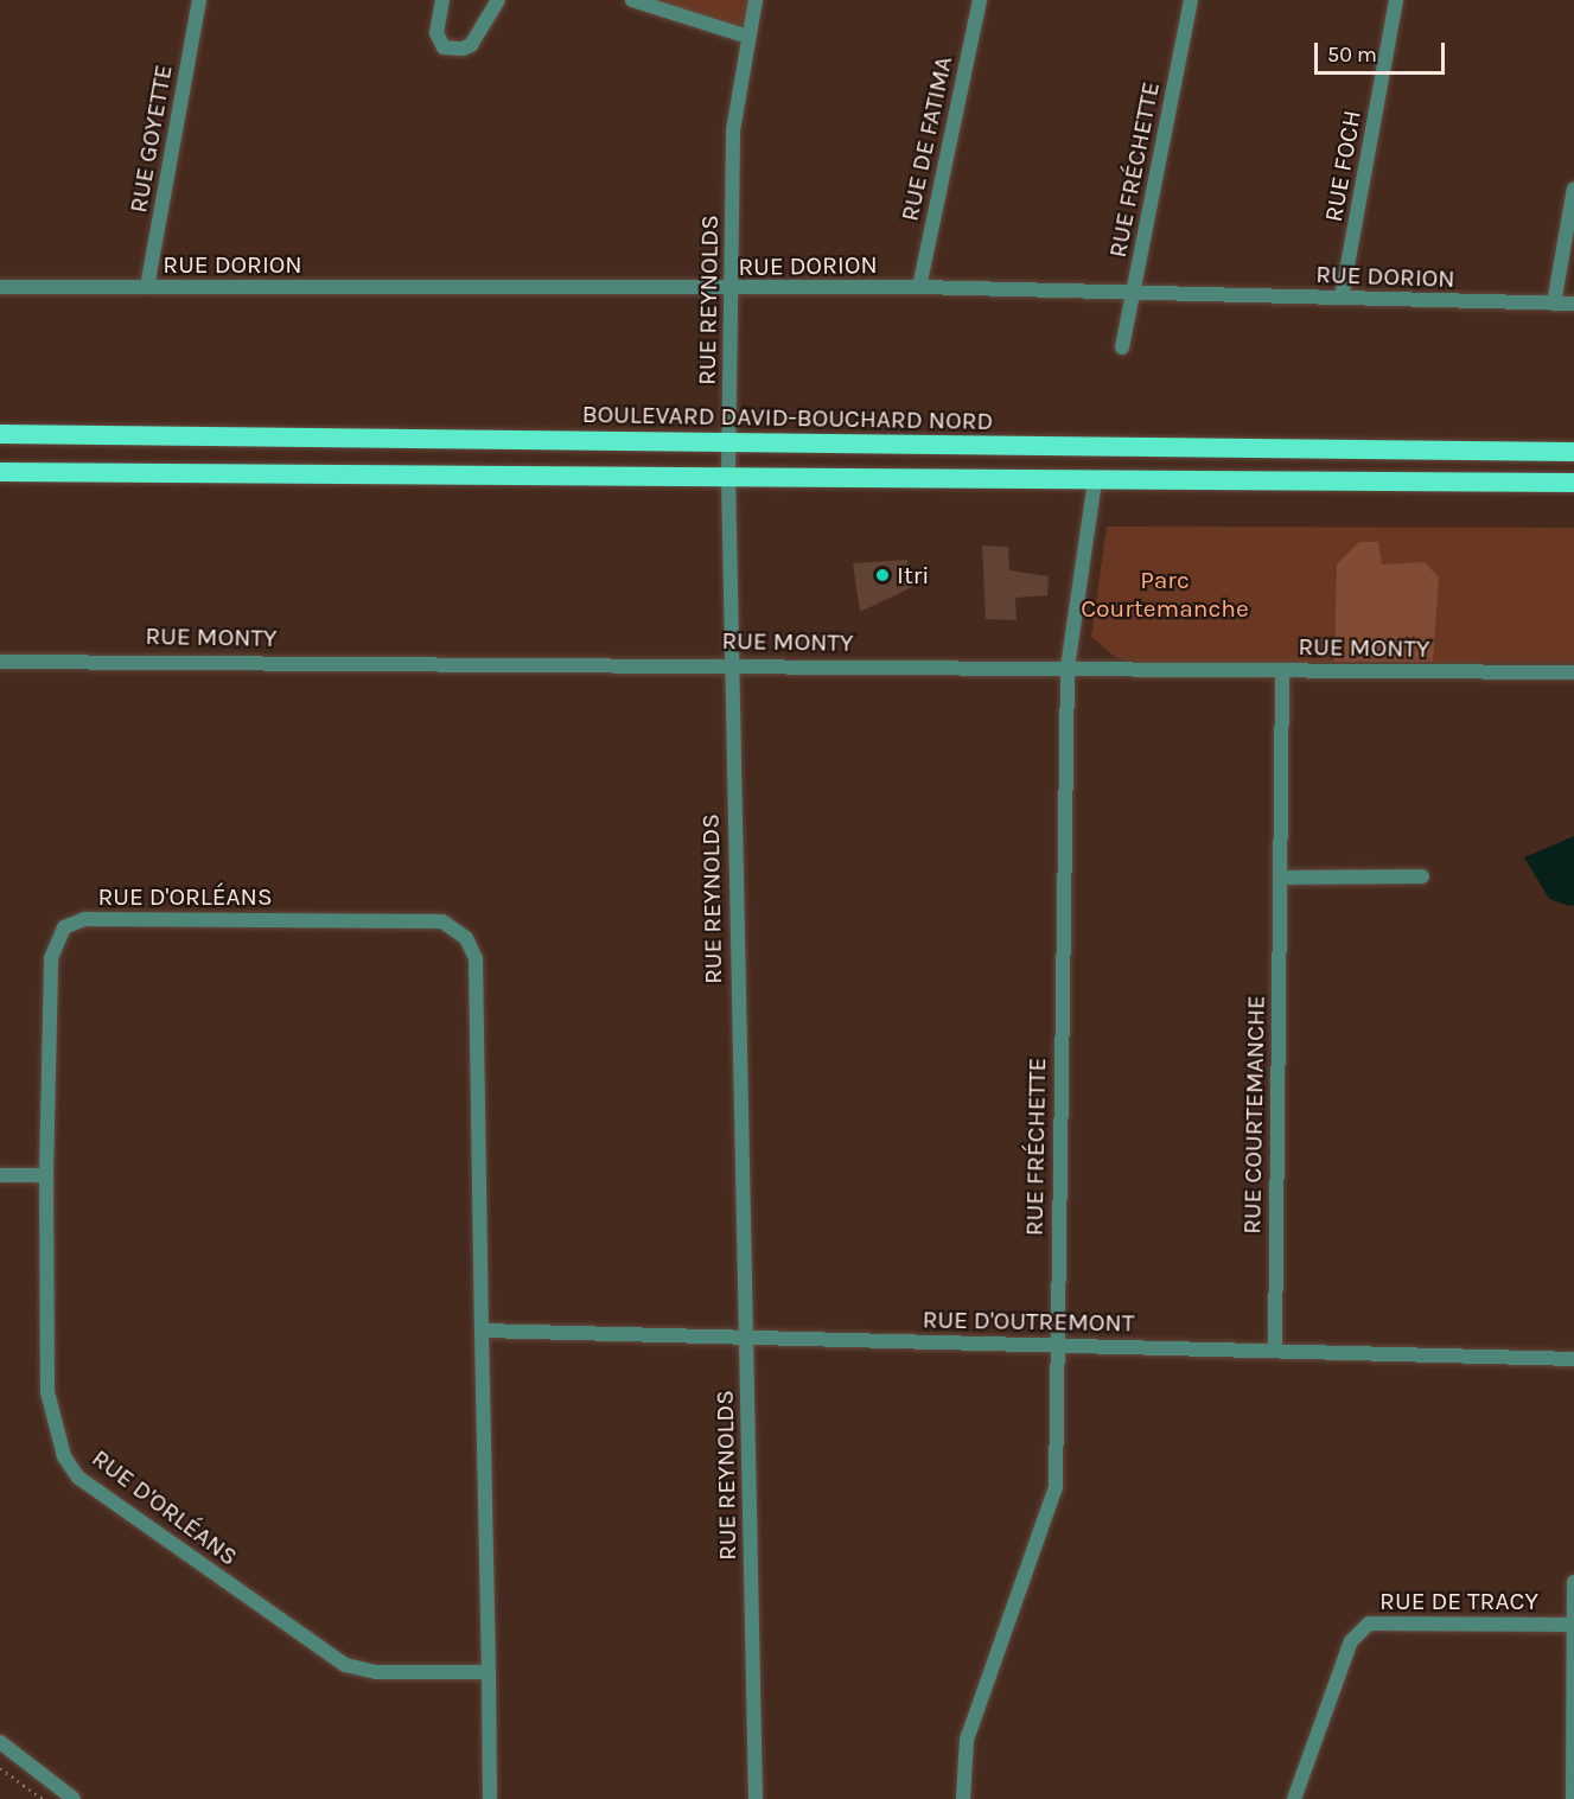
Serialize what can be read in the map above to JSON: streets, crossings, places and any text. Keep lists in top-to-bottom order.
{
  "streets": {
    "highway": ["BOULEVARD DAVID-BOUCHARD NORD"],
    "street": [
      "RUE GOYETTE",
      "RUE DE FATIMA",
      "RUE FOCH",
      "RUE FRÉCHETTE",
      "RUE DORION",
      "RUE REYNOLDS",
      "RUE MONTY",
      "RUE D'ORLÉANS",
      "RUE COURTEMANCHE",
      "RUE D'OUTREMONT",
      "RUE DE TRACY"
    ]
  },
  "crossings": [
    ["RUE GOYETTE", "RUE DORION"],
    ["RUE DE FATIMA", "RUE DORION"],
    ["RUE FOCH", "RUE DORION"],
    ["RUE FRÉCHETTE", "RUE DORION"],
    ["RUE FRÉCHETTE", "RUE MONTY"],
    ["RUE FRÉCHETTE", "RUE D'OUTREMONT"],
    ["RUE DORION", "RUE REYNOLDS"],
    ["RUE REYNOLDS", "BOULEVARD DAVID-BOUCHARD NORD"],
    ["RUE REYNOLDS", "RUE MONTY"],
    ["RUE REYNOLDS", "RUE D'OUTREMONT"],
    ["RUE MONTY", "RUE COURTEMANCHE"],
    ["RUE D'ORLÉANS", "RUE D'OUTREMONT"],
    ["RUE COURTEMANCHE", "RUE D'OUTREMONT"]
  ],
  "parks": ["Parc Courtemanche"],
  "places": ["Itri"],
  "scale_bar": "50 m"
}
